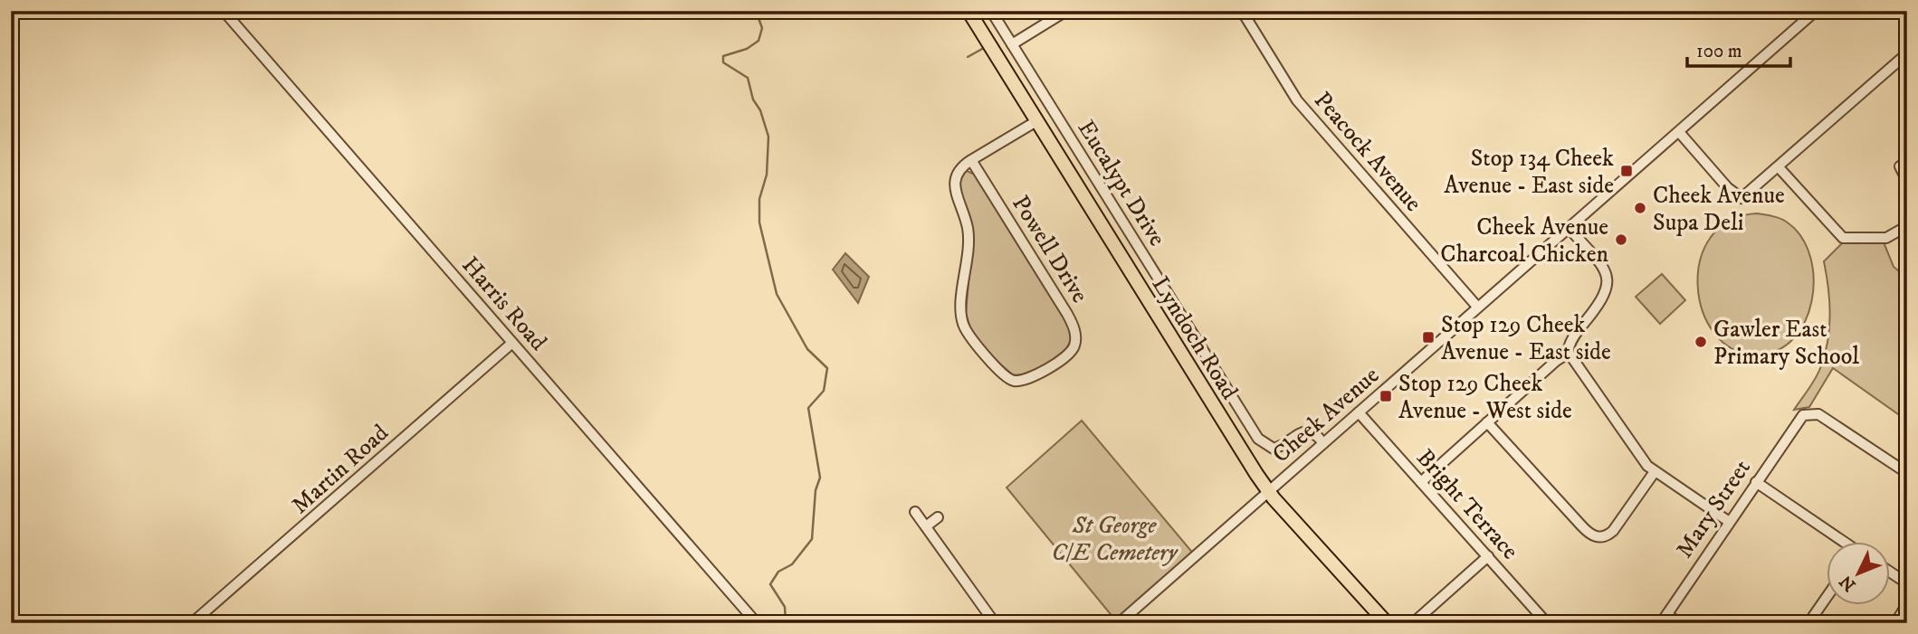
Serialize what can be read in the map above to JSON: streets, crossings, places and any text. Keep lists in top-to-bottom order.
{
  "streets": {
    "main road": ["Lyndoch Road"],
    "street": [
      "Peacock Avenue",
      "Eucalypt Drive",
      "Powell Drive",
      "Harris Road",
      "Cheek Avenue",
      "Martin Road",
      "Bright Terrace",
      "Mary Street"
    ]
  },
  "crossings": [
    ["Peacock Avenue", "Cheek Avenue"],
    ["Eucalypt Drive", "Cheek Avenue"],
    ["Powell Drive", "Lyndoch Road"],
    ["Harris Road", "Martin Road"],
    ["Lyndoch Road", "Cheek Avenue"],
    ["Cheek Avenue", "Bright Terrace"]
  ],
  "parks": ["St George C/E Cemetery"],
  "places": {
    "transit": ["Stop 134 Cheek Avenue - East side", "Stop 129 Cheek Avenue - East side", "Stop 129 Cheek Avenue - West side"],
    "other": ["Cheek Avenue Supa Deli", "Cheek Avenue Charcoal Chicken", "Gawler East Primary School"]
  },
  "scale_bar": "100 m",
  "north": "bottom left"
}
